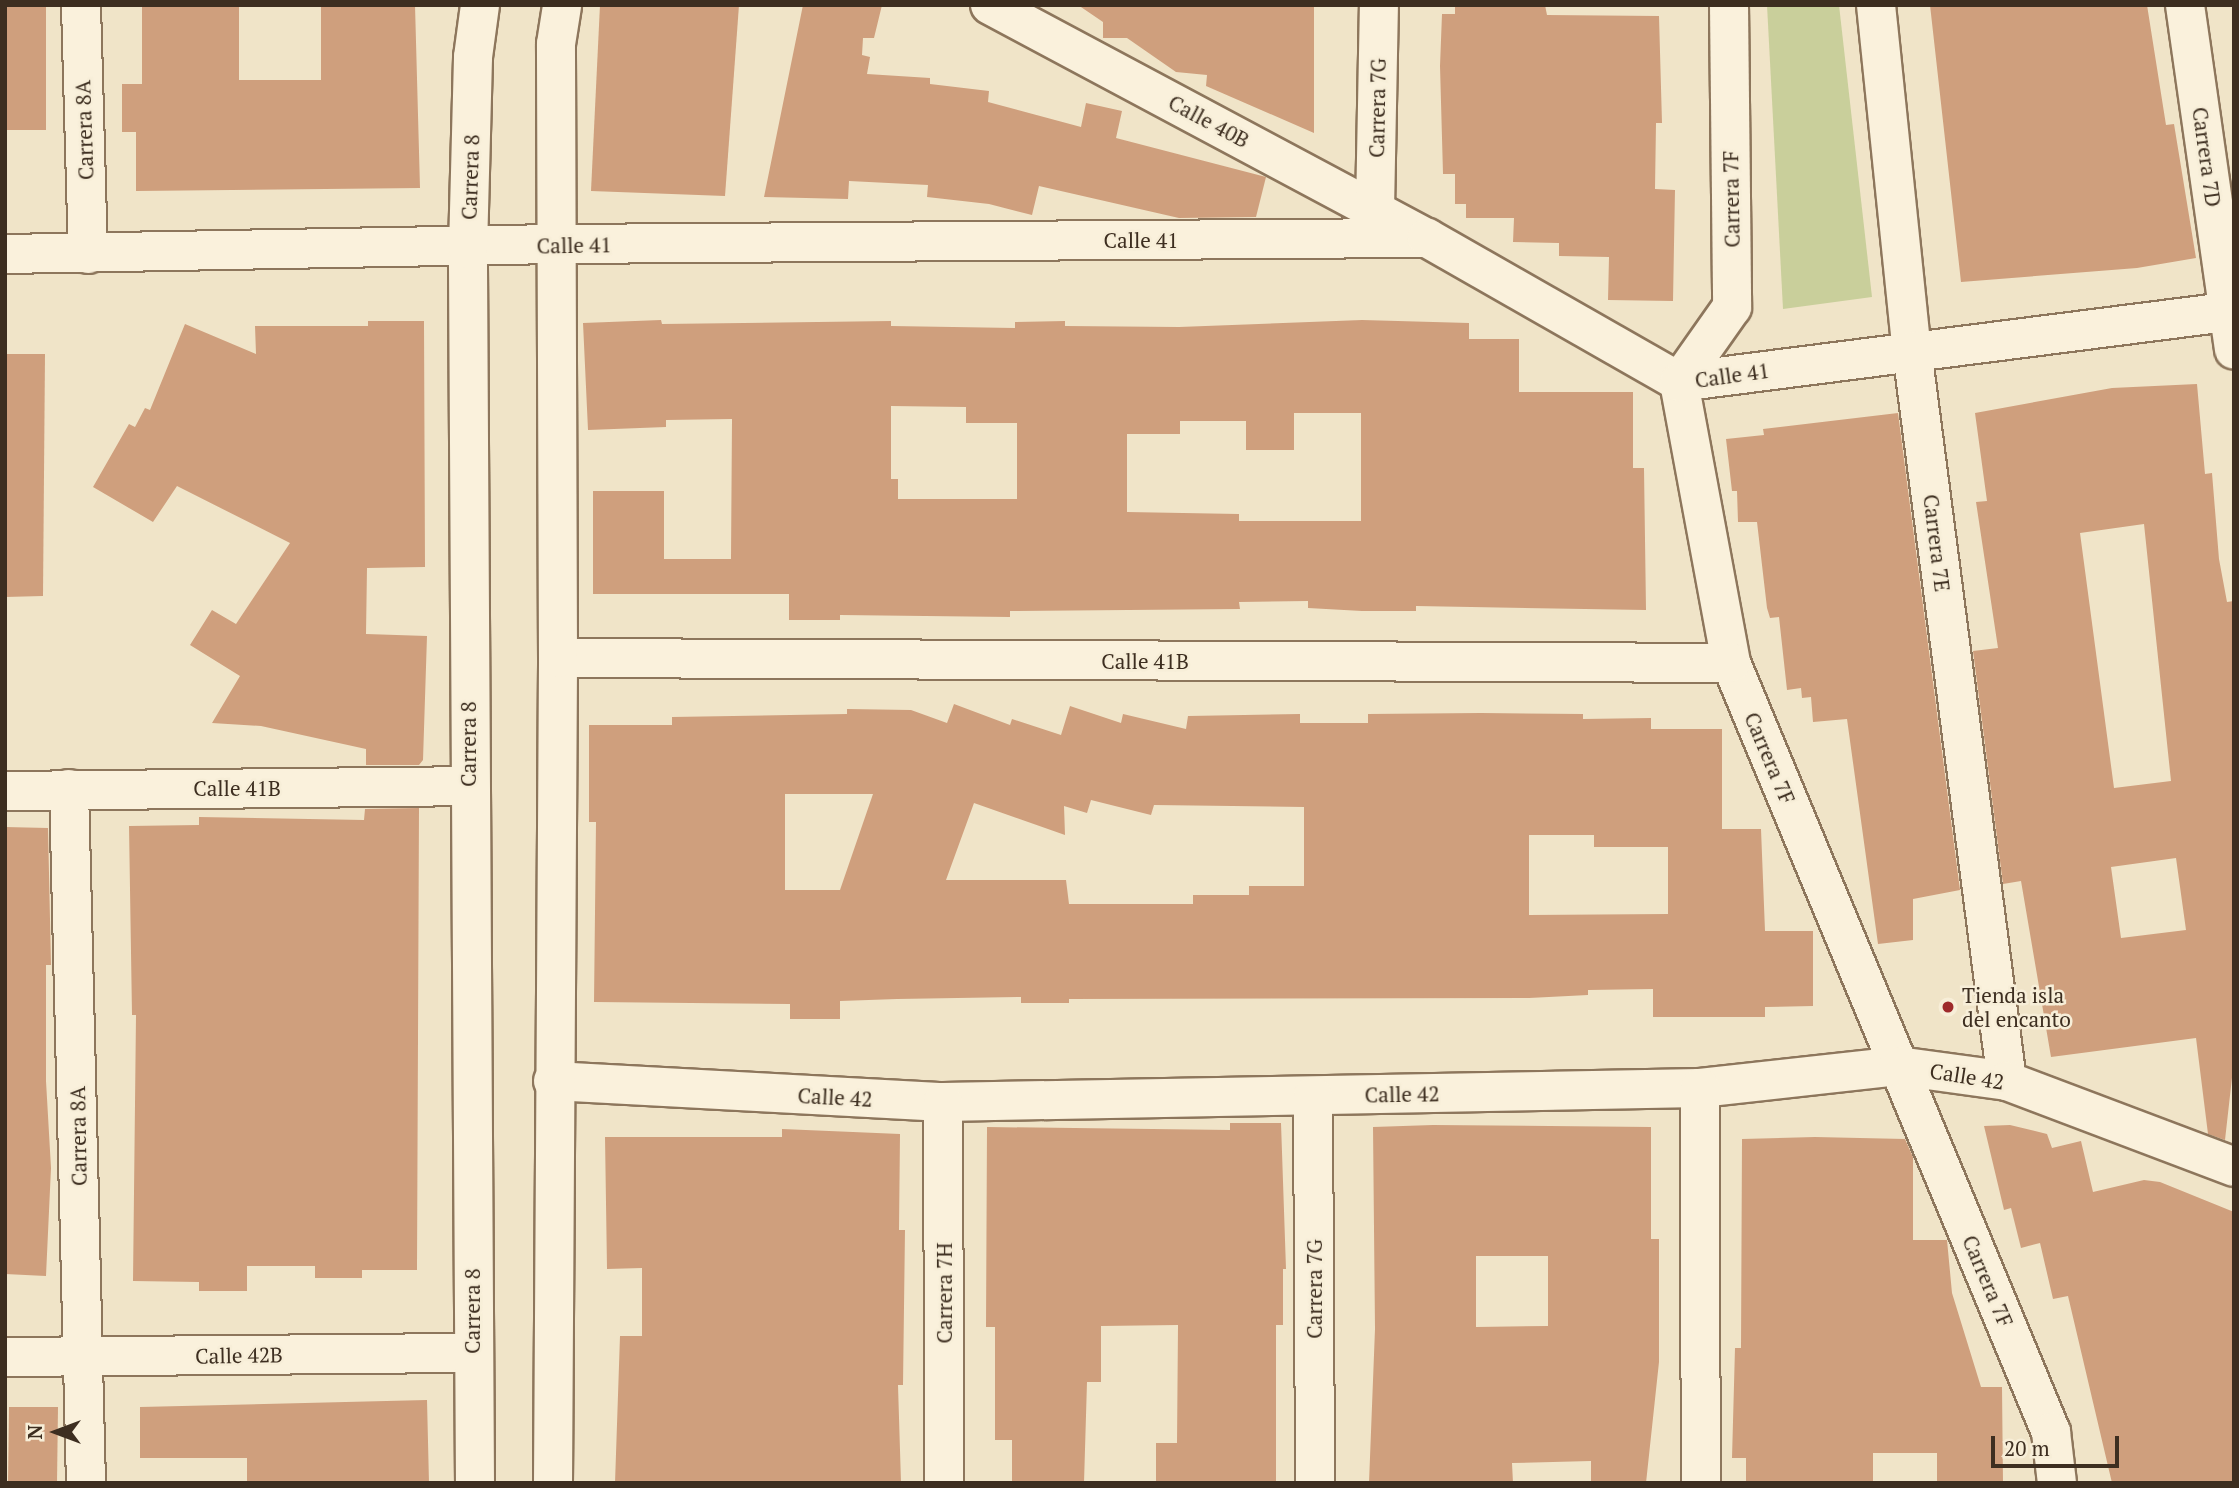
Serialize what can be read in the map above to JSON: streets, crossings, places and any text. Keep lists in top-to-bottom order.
{
  "streets": {
    "street": [
      "Carrera 7G",
      "Calle 40B",
      "Carrera 8A",
      "Carrera 7D",
      "Carrera 8",
      "Carrera 7F",
      "Calle 41",
      "Carrera 7E",
      "Calle 41B",
      "Calle 42",
      "Carrera 7H",
      "Calle 42B"
    ]
  },
  "crossings": [
    ["Carrera 7G", "Calle 40B"],
    ["Carrera 7G", "Calle 42"],
    ["Calle 40B", "Calle 41"],
    ["Carrera 8A", "Calle 41"],
    ["Carrera 8A", "Calle 41B"],
    ["Carrera 8A", "Calle 42B"],
    ["Carrera 7D", "Calle 41"],
    ["Carrera 8", "Calle 41"],
    ["Carrera 8", "Calle 41B"],
    ["Carrera 8", "Calle 42B"],
    ["Carrera 7F", "Calle 41"],
    ["Carrera 7F", "Calle 41B"],
    ["Carrera 7F", "Calle 42"],
    ["Calle 41", "Carrera 7E"],
    ["Carrera 7E", "Calle 42"],
    ["Calle 42", "Carrera 7H"]
  ],
  "places": ["Tienda isla del encanto"],
  "scale_bar": "20 m",
  "north": "left"
}
